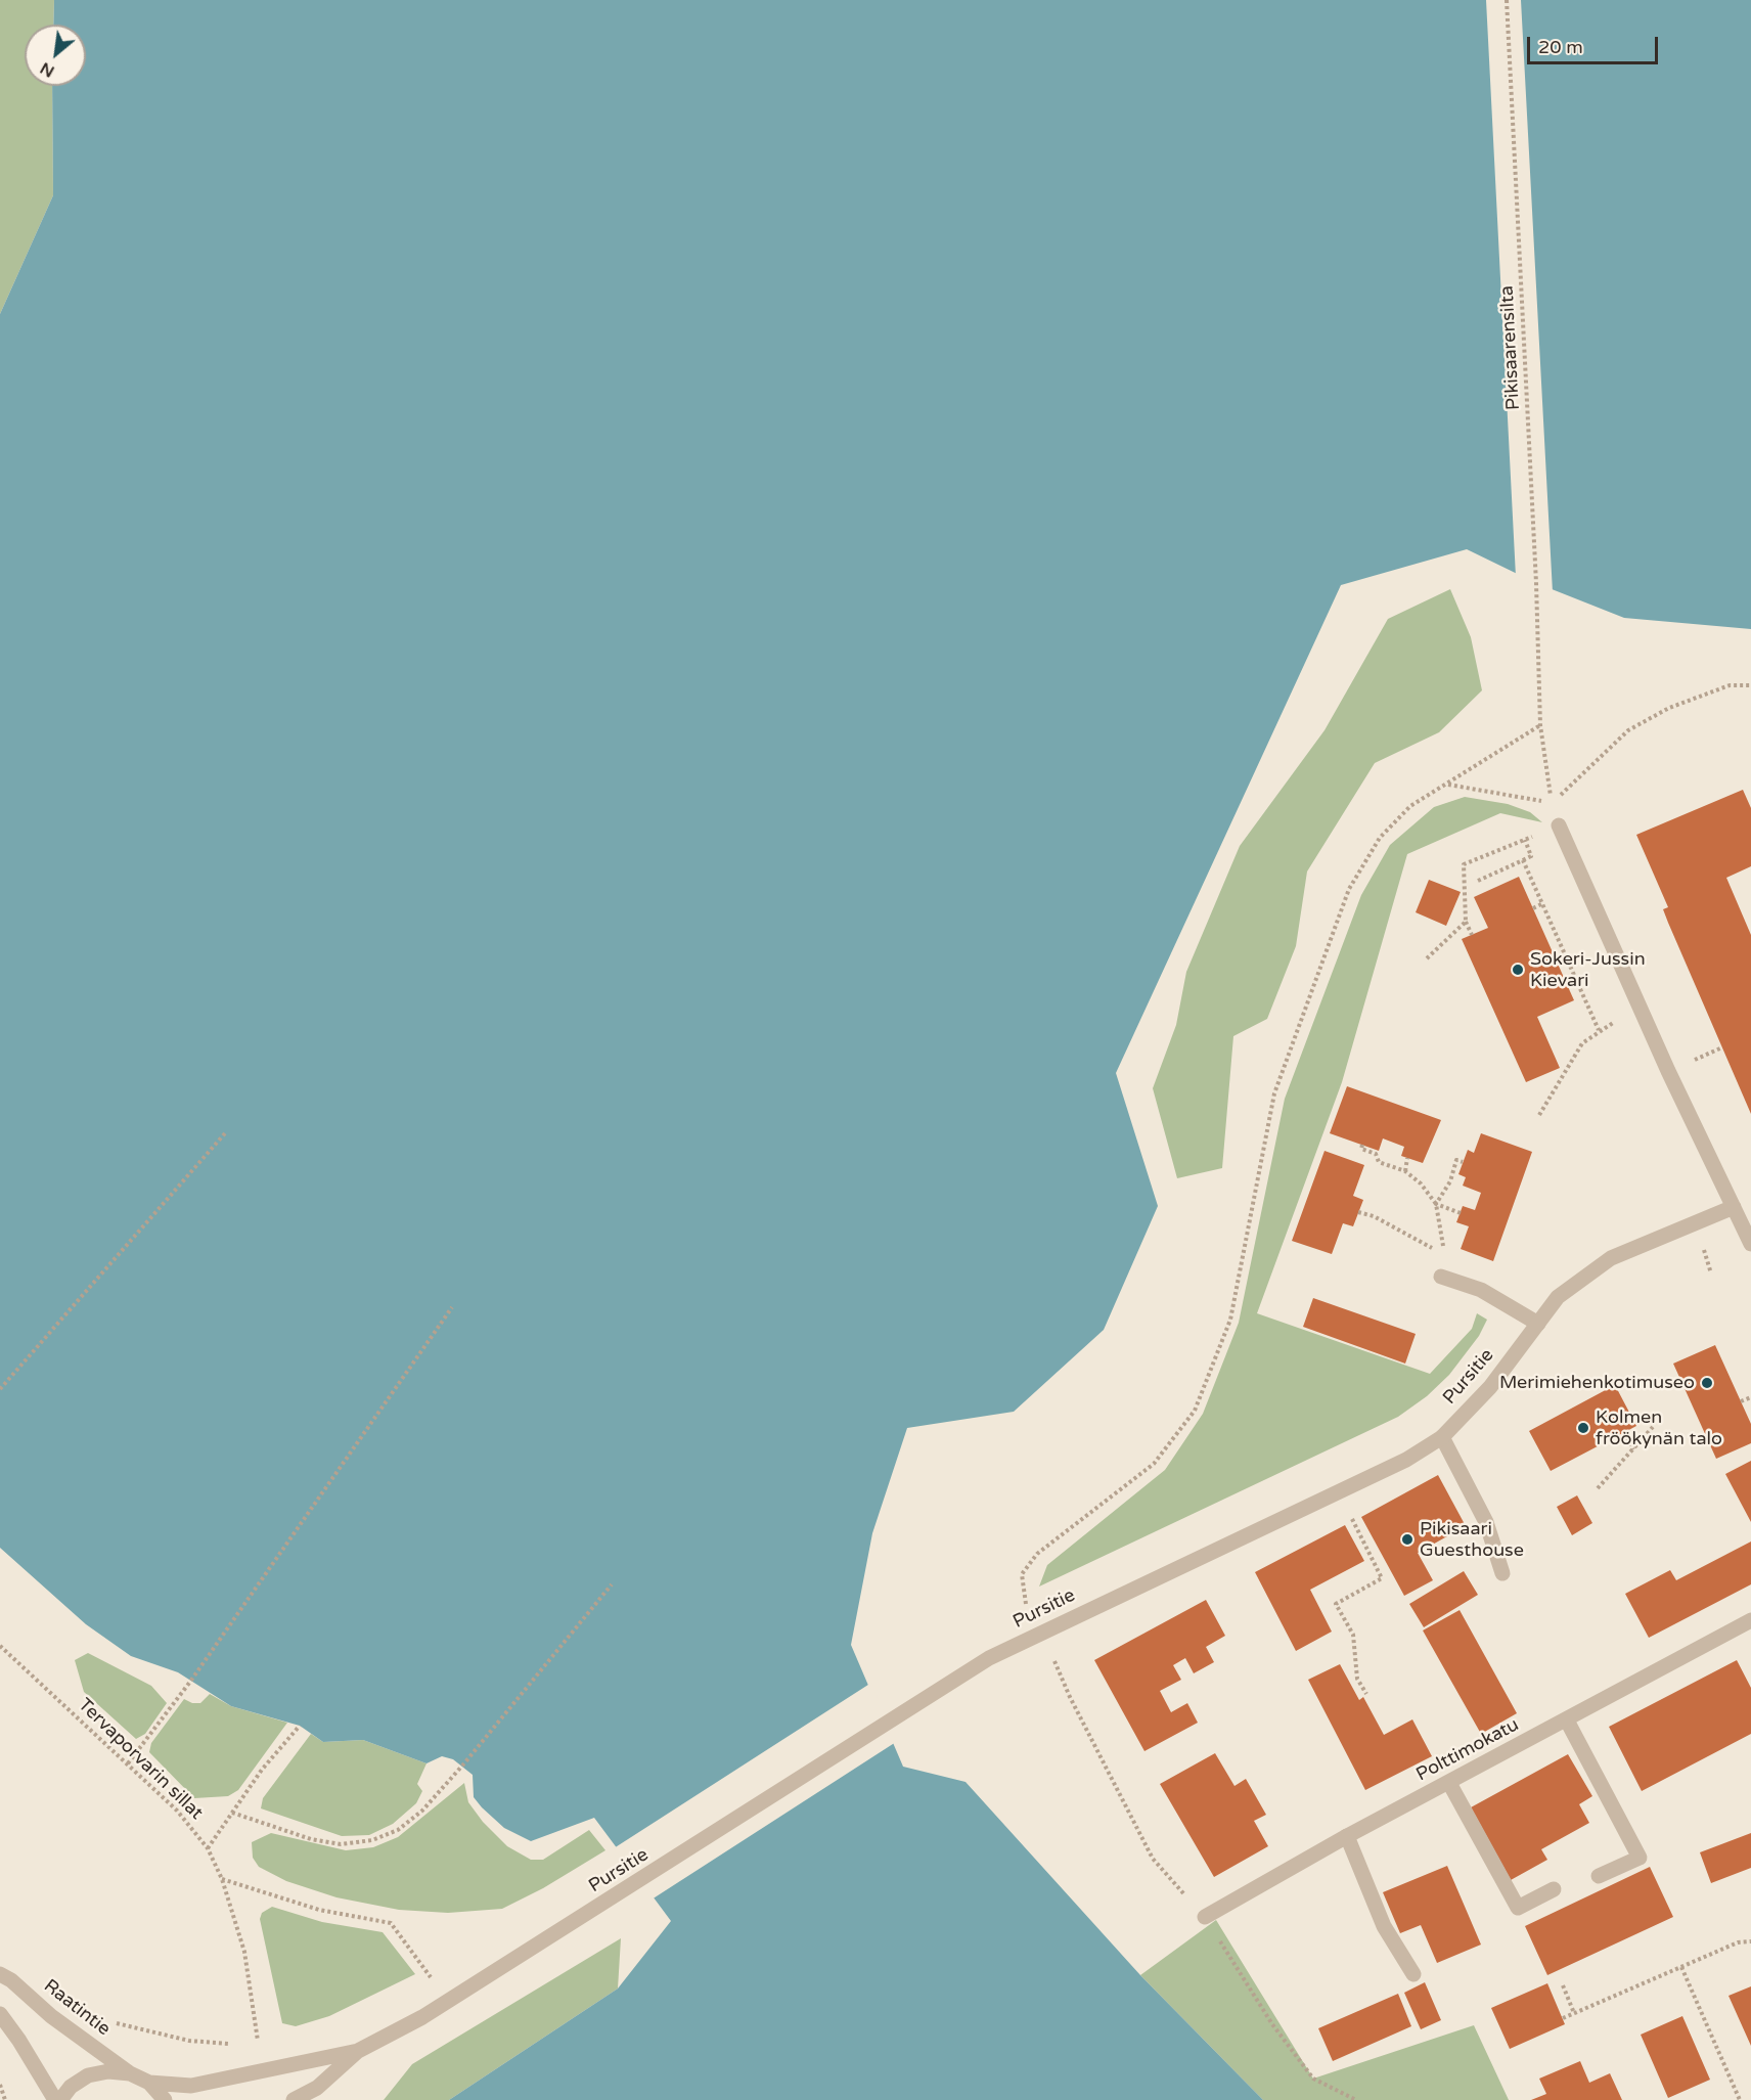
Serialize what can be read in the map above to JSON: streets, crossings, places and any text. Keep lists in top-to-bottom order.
{
  "streets": {
    "street": ["Pursitie", "Polttimokatu", "Raatintie"],
    "path": ["Pikisaarensilta", "Tervaporvarin sillat"]
  },
  "places": [
    "Sokeri-Jussin Kievari",
    "Merimiehenkotimuseo",
    "Kolmen fröökynän talo",
    "Pikisaari Guesthouse"
  ],
  "scale_bar": "20 m",
  "north": "bottom left"
}
